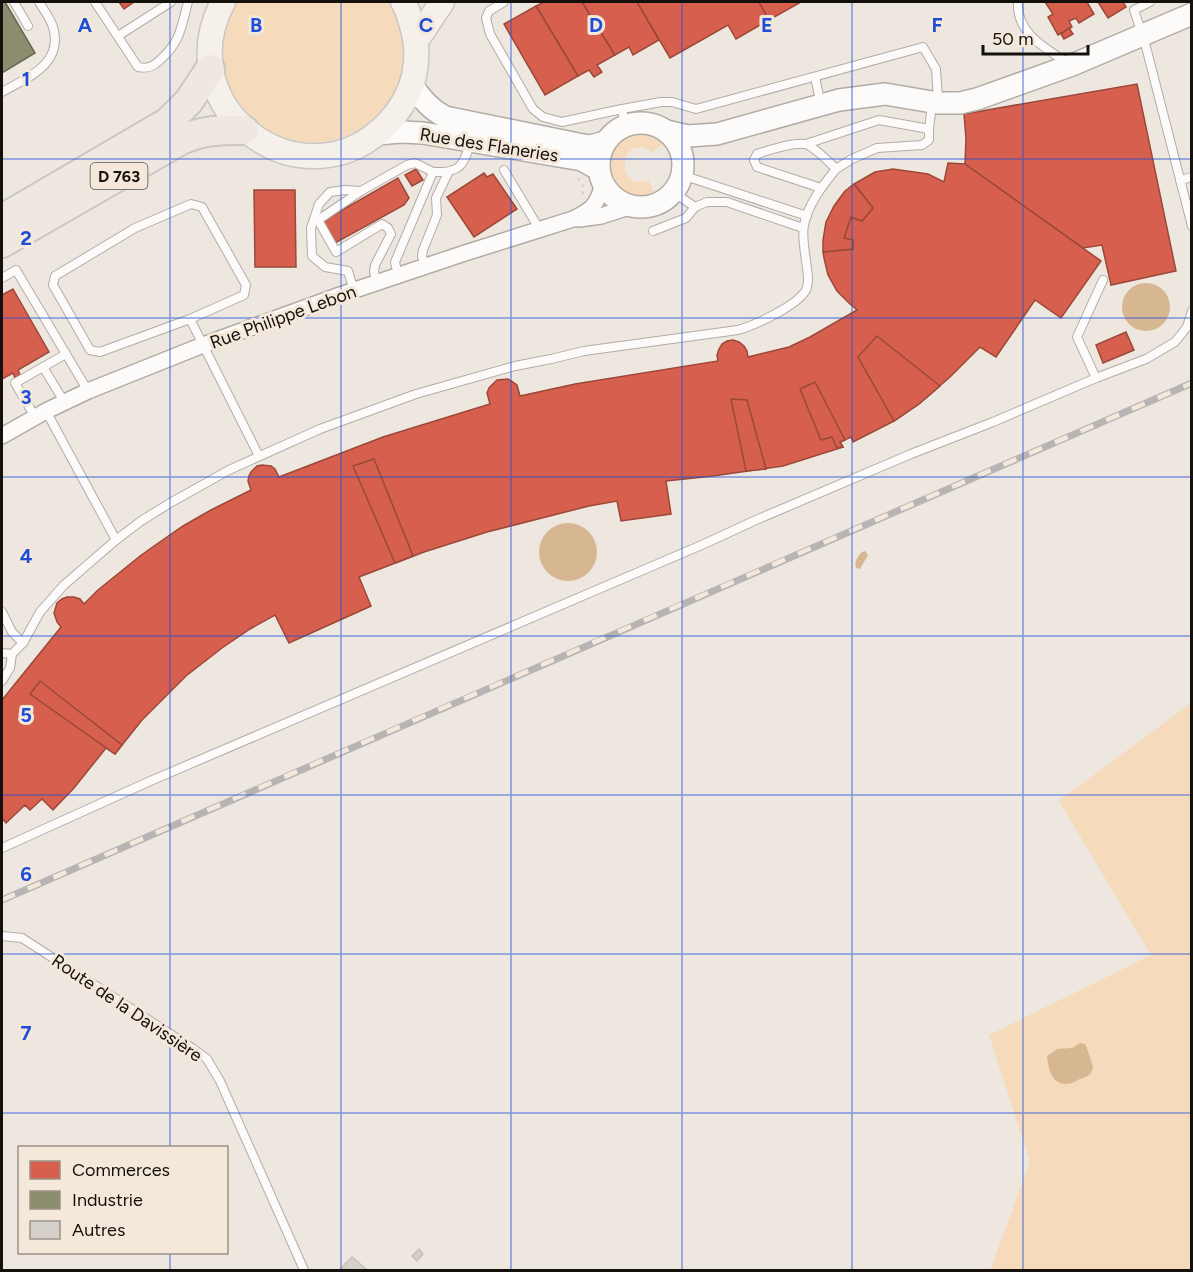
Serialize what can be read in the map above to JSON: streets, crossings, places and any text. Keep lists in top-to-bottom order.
{
  "streets": {
    "highway": ["D 763"],
    "street": ["Rue des Flaneries", "Rue Philippe Lebon"],
    "lane": ["Route de la Davissière"]
  },
  "crossings": [
    ["Rue des Flaneries", "Rue Philippe Lebon"]
  ],
  "legend": ["Commerces", "Industrie", "Autres"],
  "scale_bar": "50 m",
  "grid": {
    "columns": [
      "A",
      "B",
      "C",
      "D",
      "E",
      "F"
    ],
    "rows": [
      "1",
      "2",
      "3",
      "4",
      "5",
      "6",
      "7"
    ]
  }
}
